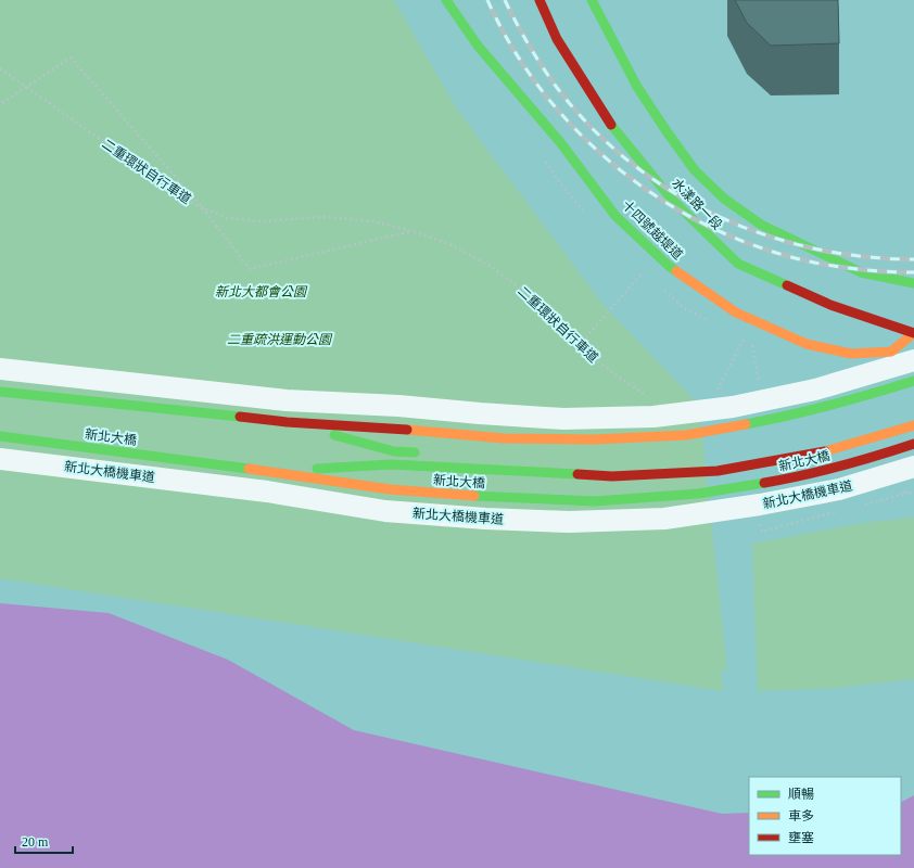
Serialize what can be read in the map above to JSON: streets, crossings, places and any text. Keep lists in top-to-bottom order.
{
  "streets": {
    "main road": ["水漾路一段", "十四號越堤道", "新北大橋"],
    "street": ["新北大橋機車道"],
    "path": ["二重環狀自行車道"]
  },
  "crossings": [
    ["水漾路一段", "十四號越堤道"]
  ],
  "parks": ["新北大都會公園", "二重疏洪運動公園"],
  "legend": ["順暢", "車多", "壅塞"],
  "scale_bar": "20 m"
}
